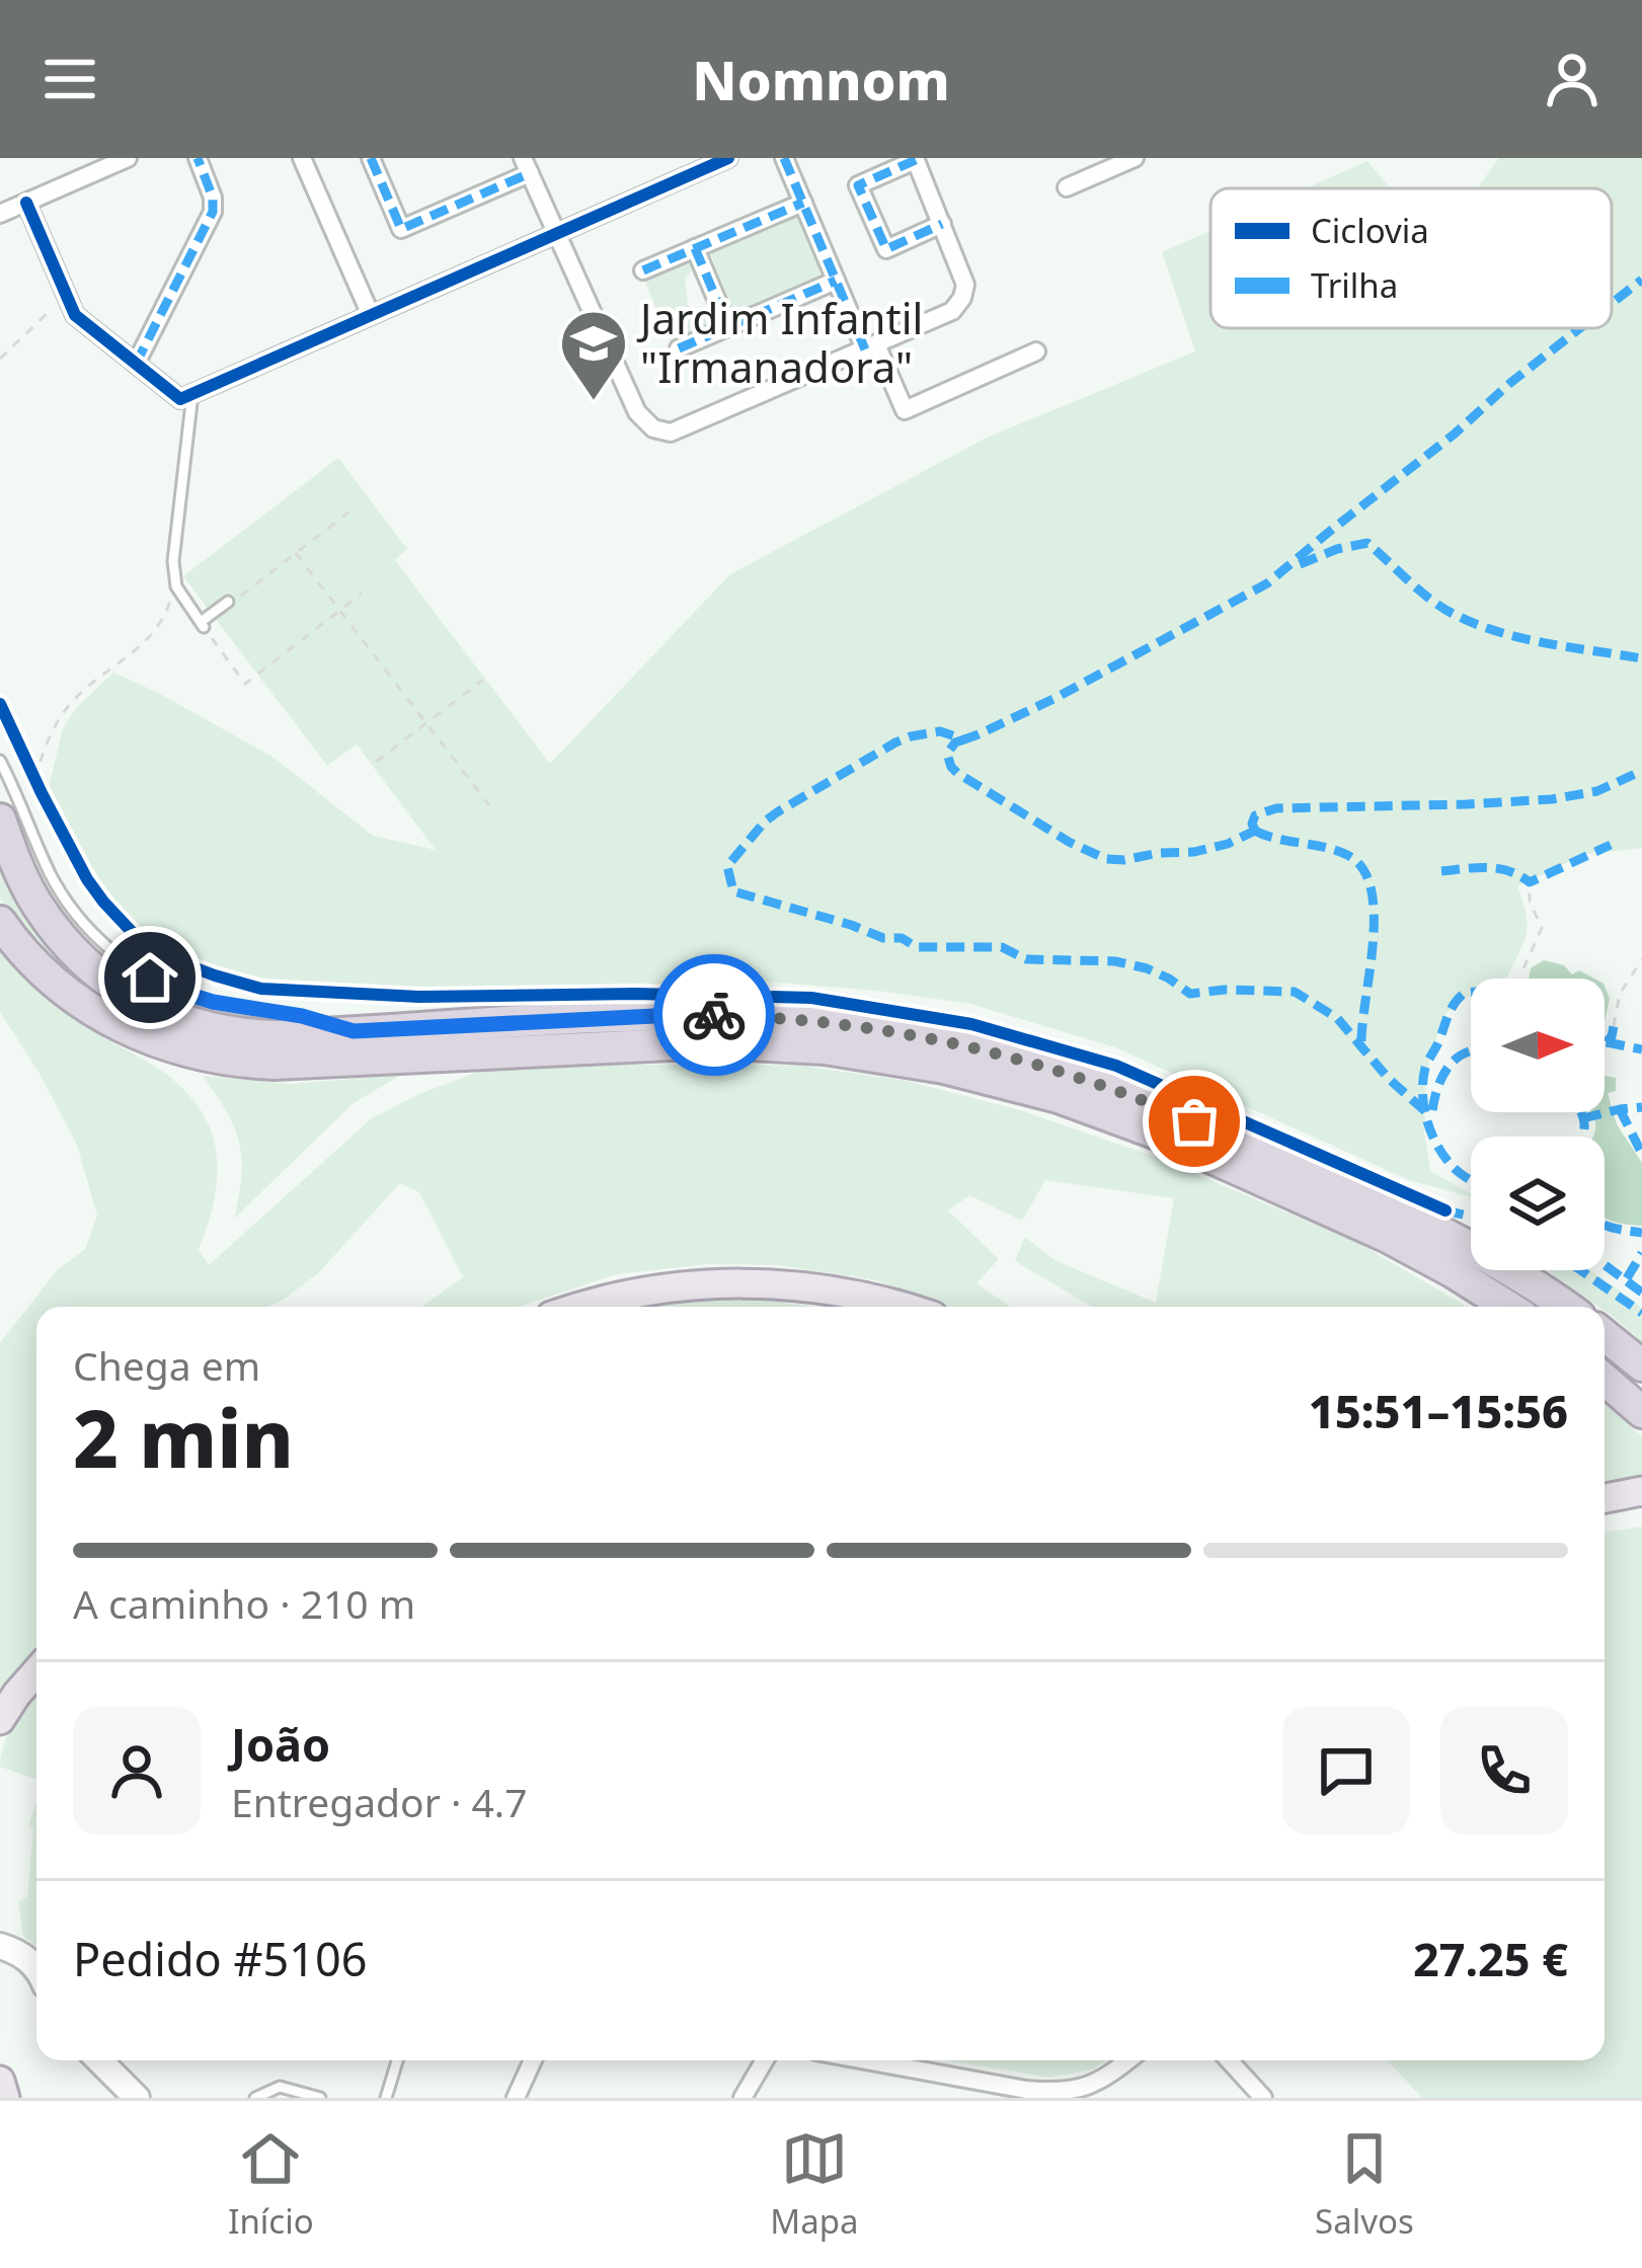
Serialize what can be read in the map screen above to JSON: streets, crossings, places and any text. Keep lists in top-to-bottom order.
{
  "places": {
    "school or university": ["Jardim Infantil \"Irmanadora\""]
  },
  "legend": ["Ciclovia", "Trilha"],
  "north": "right",
  "page": {
    "header": "Nomnom",
    "heading": ["2 min", "Chega em", "15:51–15:56"],
    "panel": [
      "João",
      "Entregador · 4.7",
      "Pedido #5106",
      "27.25 €"
    ],
    "bar": "A caminho · 210 m",
    "tabs": ["Início", "Mapa", "Salvos"]
  }
}
